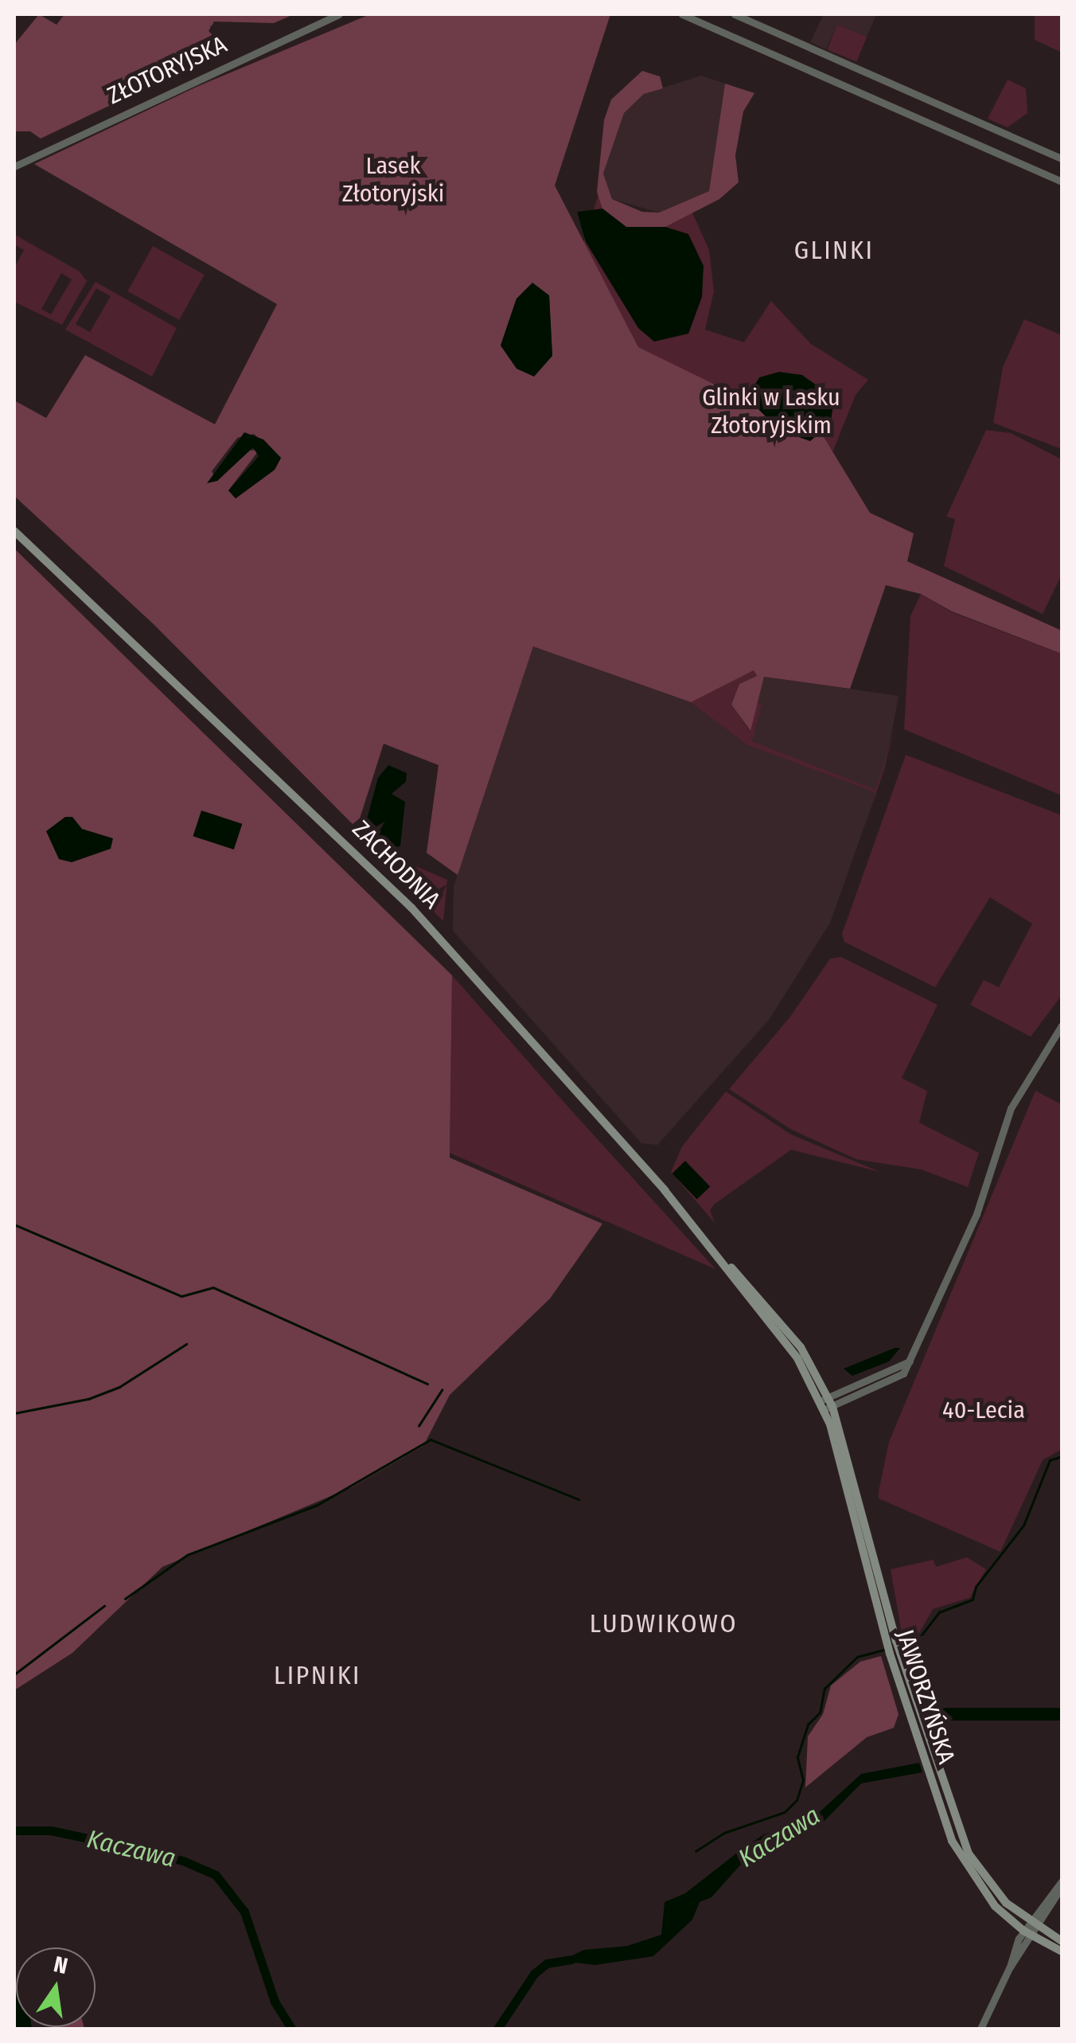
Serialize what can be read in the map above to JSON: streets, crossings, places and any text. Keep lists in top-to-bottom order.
{
  "streets": {
    "main road": ["ZACHODNIA", "JAWORZYŃSKA"],
    "street": ["ZŁOTORYJSKA"]
  },
  "crossings": [
    ["ZACHODNIA", "JAWORZYŃSKA"]
  ],
  "districts": ["GLINKI", "LUDWIKOWO", "LIPNIKI"],
  "water": ["Kaczawa"],
  "parks": ["Lasek Złotoryjski", "Glinki w Lasku Złotoryjskim", "40-Lecia"],
  "north": "top"
}
